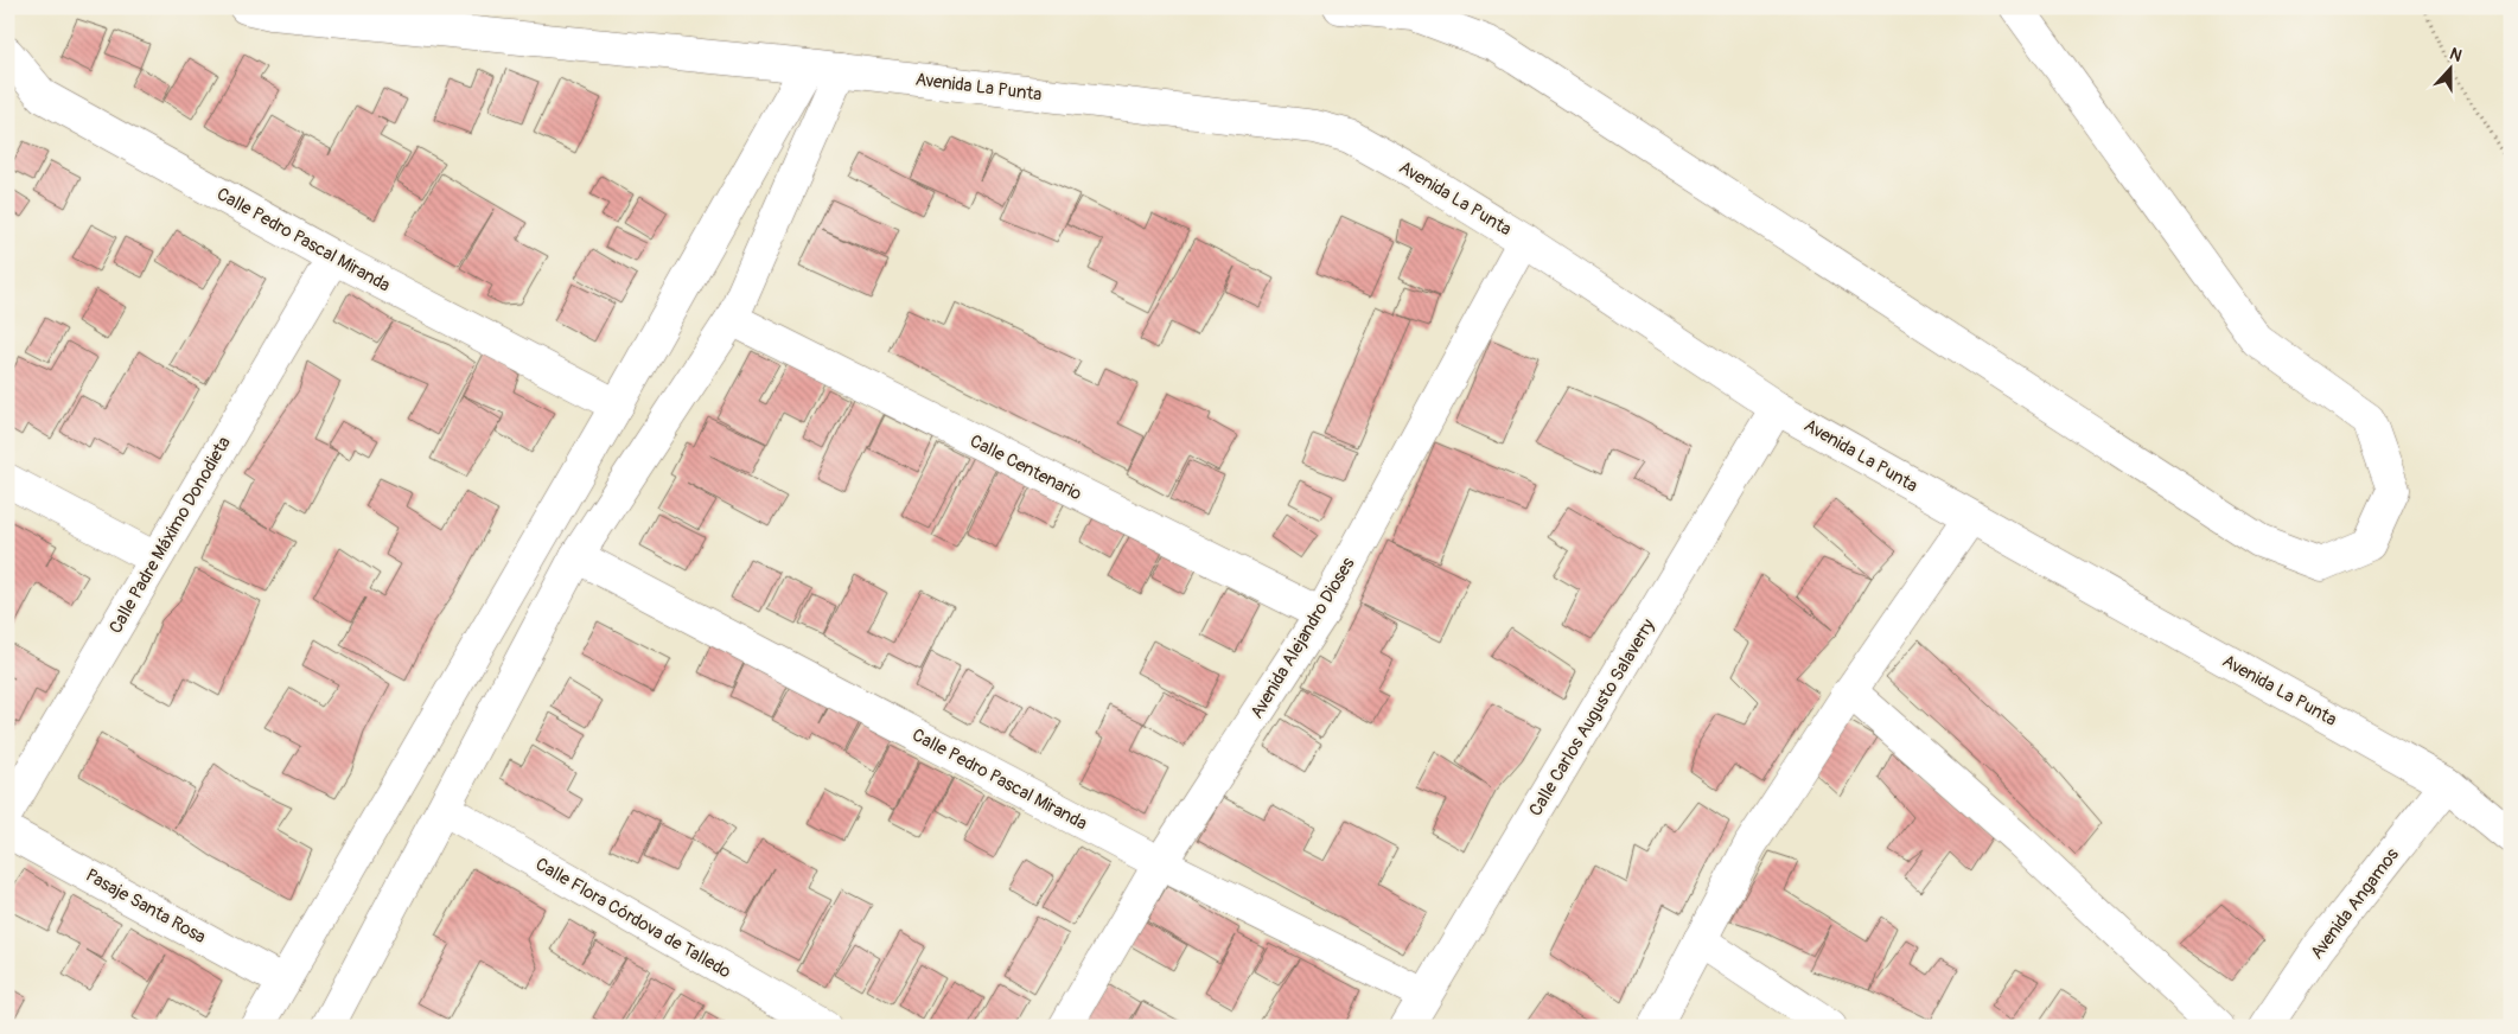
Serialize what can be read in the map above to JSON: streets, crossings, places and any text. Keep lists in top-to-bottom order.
{
  "streets": {
    "street": [
      "Avenida La Punta",
      "Calle Pedro Pascal Miranda",
      "Calle Centenario",
      "Calle Padre Máximo Donodieta",
      "Avenida Alejandro Dioses",
      "Calle Carlos Augusto Salaverry",
      "Avenida Angamos",
      "Pasaje Santa Rosa",
      "Calle Flora Córdova de Talledo"
    ]
  },
  "crossings": [
    ["Avenida La Punta", "Avenida Alejandro Dioses"],
    ["Avenida La Punta", "Calle Carlos Augusto Salaverry"],
    ["Avenida La Punta", "Avenida Angamos"],
    ["Calle Pedro Pascal Miranda", "Calle Padre Máximo Donodieta"],
    ["Calle Pedro Pascal Miranda", "Avenida Alejandro Dioses"],
    ["Calle Pedro Pascal Miranda", "Calle Carlos Augusto Salaverry"],
    ["Calle Centenario", "Avenida Alejandro Dioses"]
  ],
  "north": "top"
}
